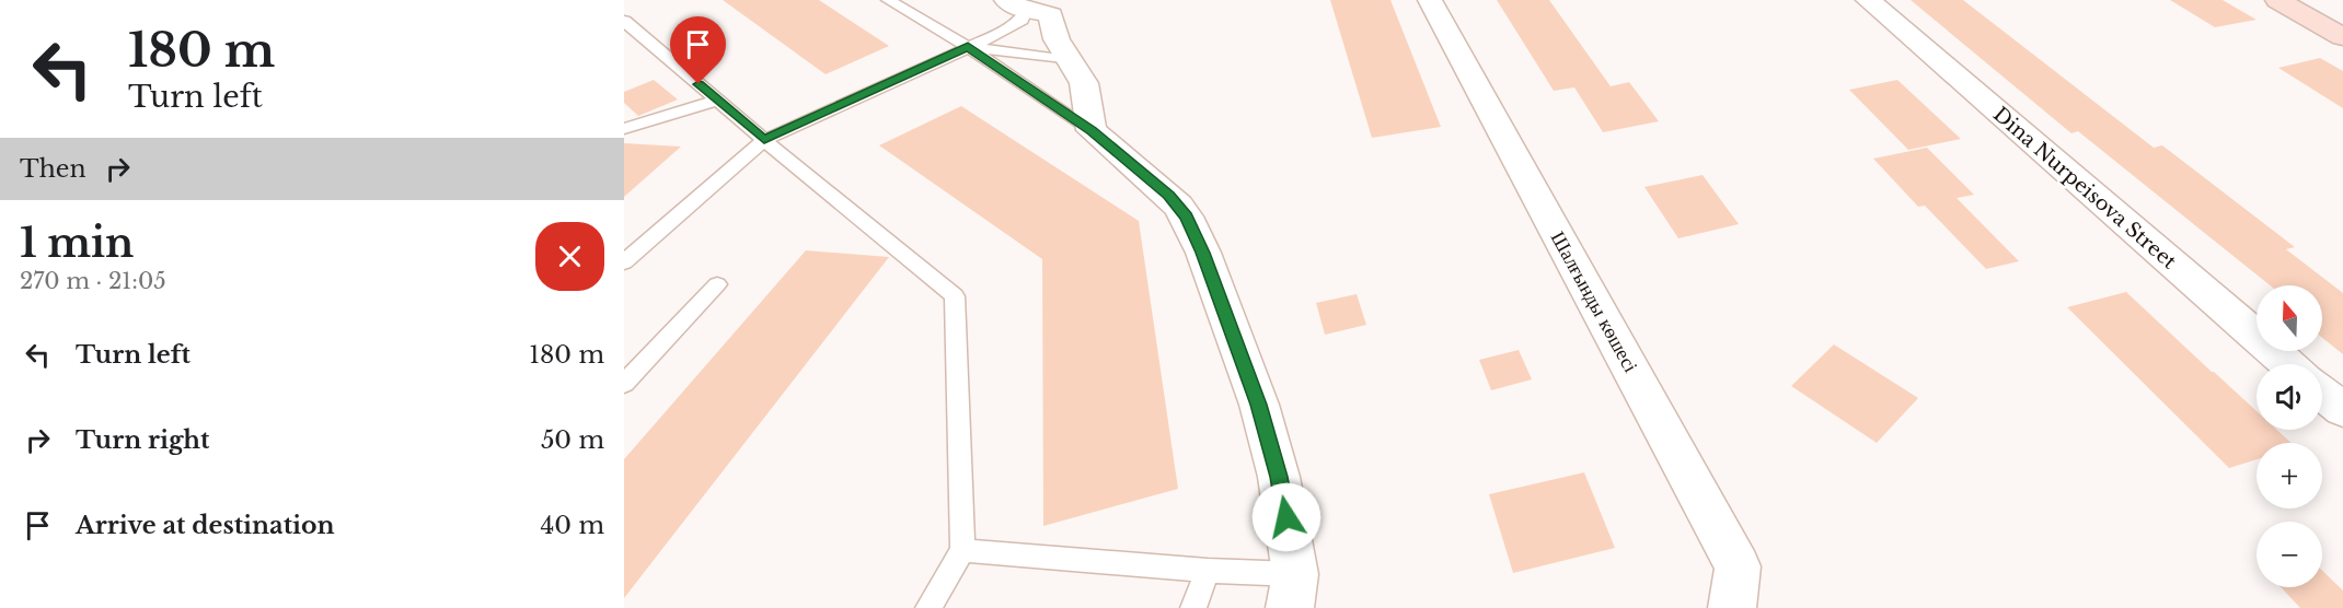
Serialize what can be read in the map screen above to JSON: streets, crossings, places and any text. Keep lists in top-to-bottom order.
{
  "streets": {
    "street": ["Dina Nurpeisova Street", "Шалғынды көшесі"]
  },
  "north": "top",
  "page": {
    "turn": ["180 m", "Turn left"],
    "then": "Then",
    "heading": ["1 min", "270 m · 21:05"],
    "map_buttons": ["+", "−"],
    "list": [
      {
        "name": "Turn left",
        "value": "180 m"
      },
      {
        "name": "Turn right",
        "value": "50 m"
      },
      {
        "name": "Arrive at destination",
        "value": "40 m"
      }
    ]
  }
}
